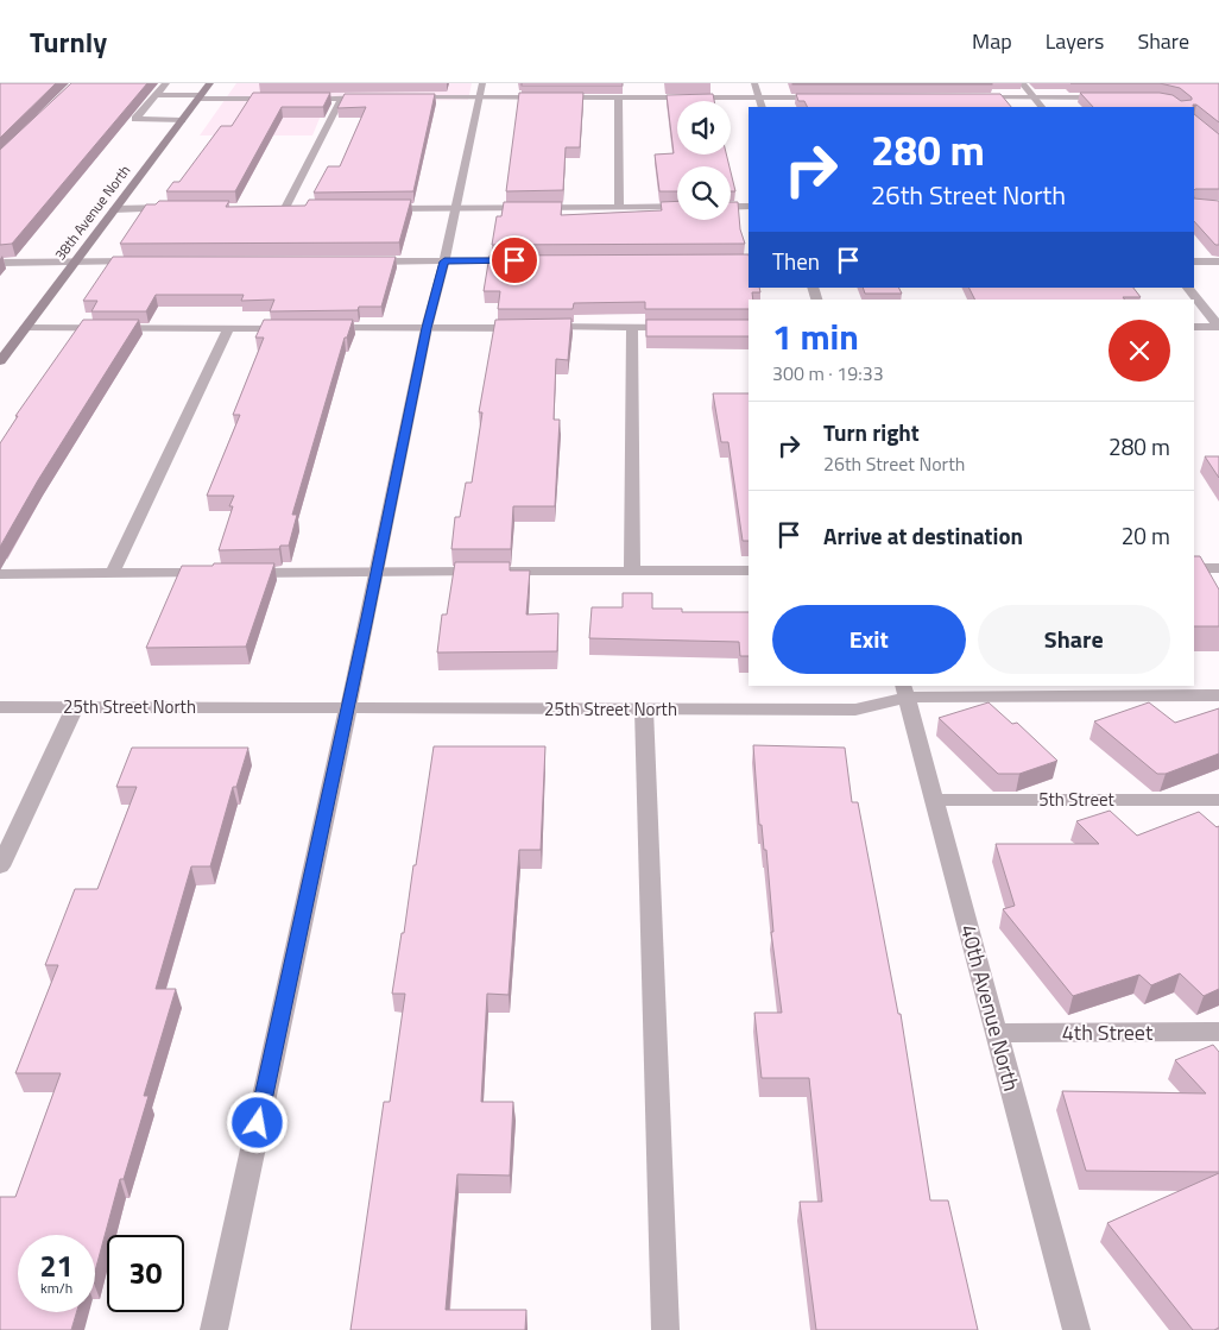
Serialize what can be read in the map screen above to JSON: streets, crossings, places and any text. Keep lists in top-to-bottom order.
{
  "streets": {
    "main road": ["38th Avenue North"],
    "street": [
      "25th Street North",
      "5th Street",
      "40th Avenue North",
      "4th Street"
    ]
  },
  "crossings": [
    ["25th Street North", "40th Avenue North"],
    ["5th Street", "40th Avenue North"],
    ["40th Avenue North", "4th Street"]
  ],
  "page": {
    "header": "Turnly",
    "nav": ["Map", "Layers", "Share"],
    "turn": ["280 m", "26th Street North"],
    "then": "Then",
    "heading": ["1 min", "300 m · 19:33"],
    "list": [
      {
        "name": "Turn right",
        "note": "26th Street North",
        "value": "280 m"
      },
      {
        "name": "Arrive at destination",
        "value": "20 m"
      }
    ],
    "buttons": ["Exit", "Share"],
    "speed": "21 km/h",
    "limit": "30"
  }
}
